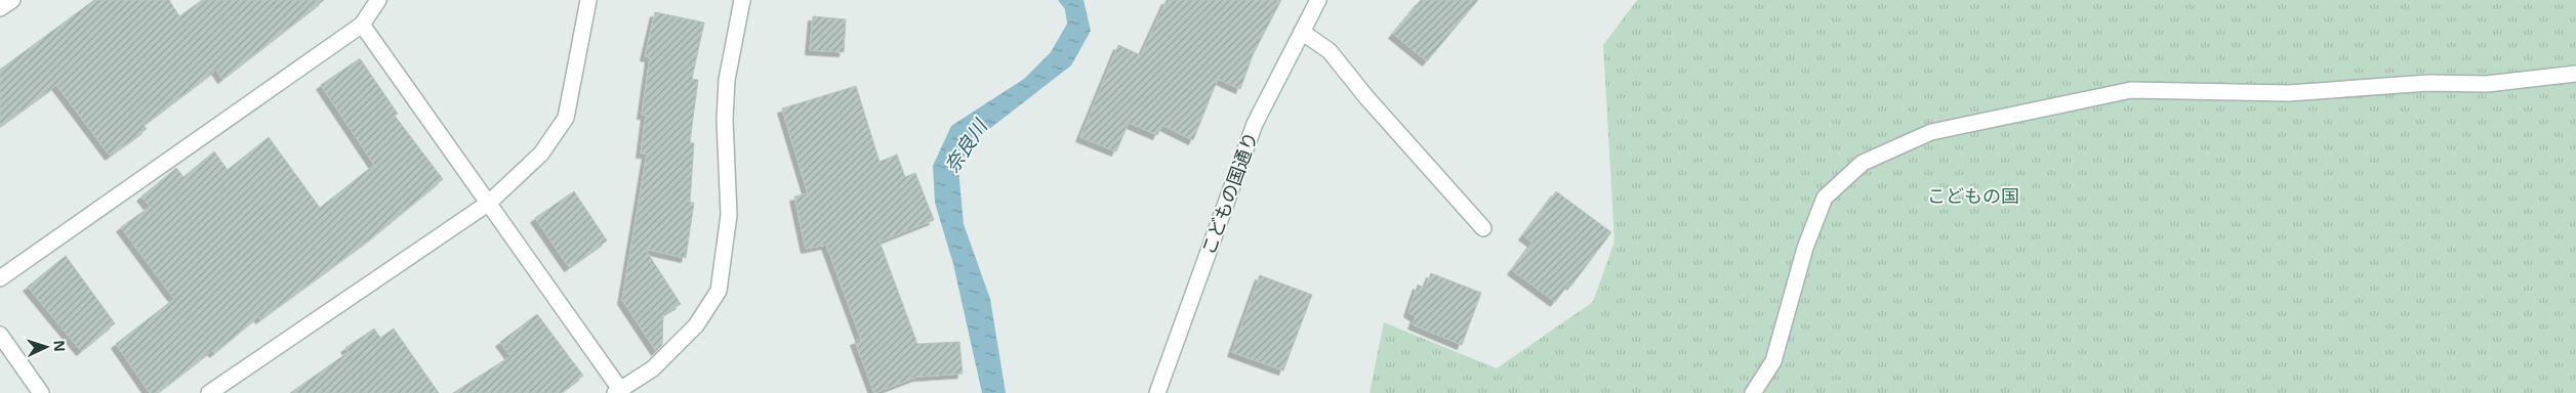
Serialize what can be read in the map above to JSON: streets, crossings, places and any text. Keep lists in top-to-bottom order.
{
  "streets": {
    "street": ["こどもの国通り"]
  },
  "water": ["奈良川"],
  "parks": ["こどもの国"],
  "north": "right"
}
